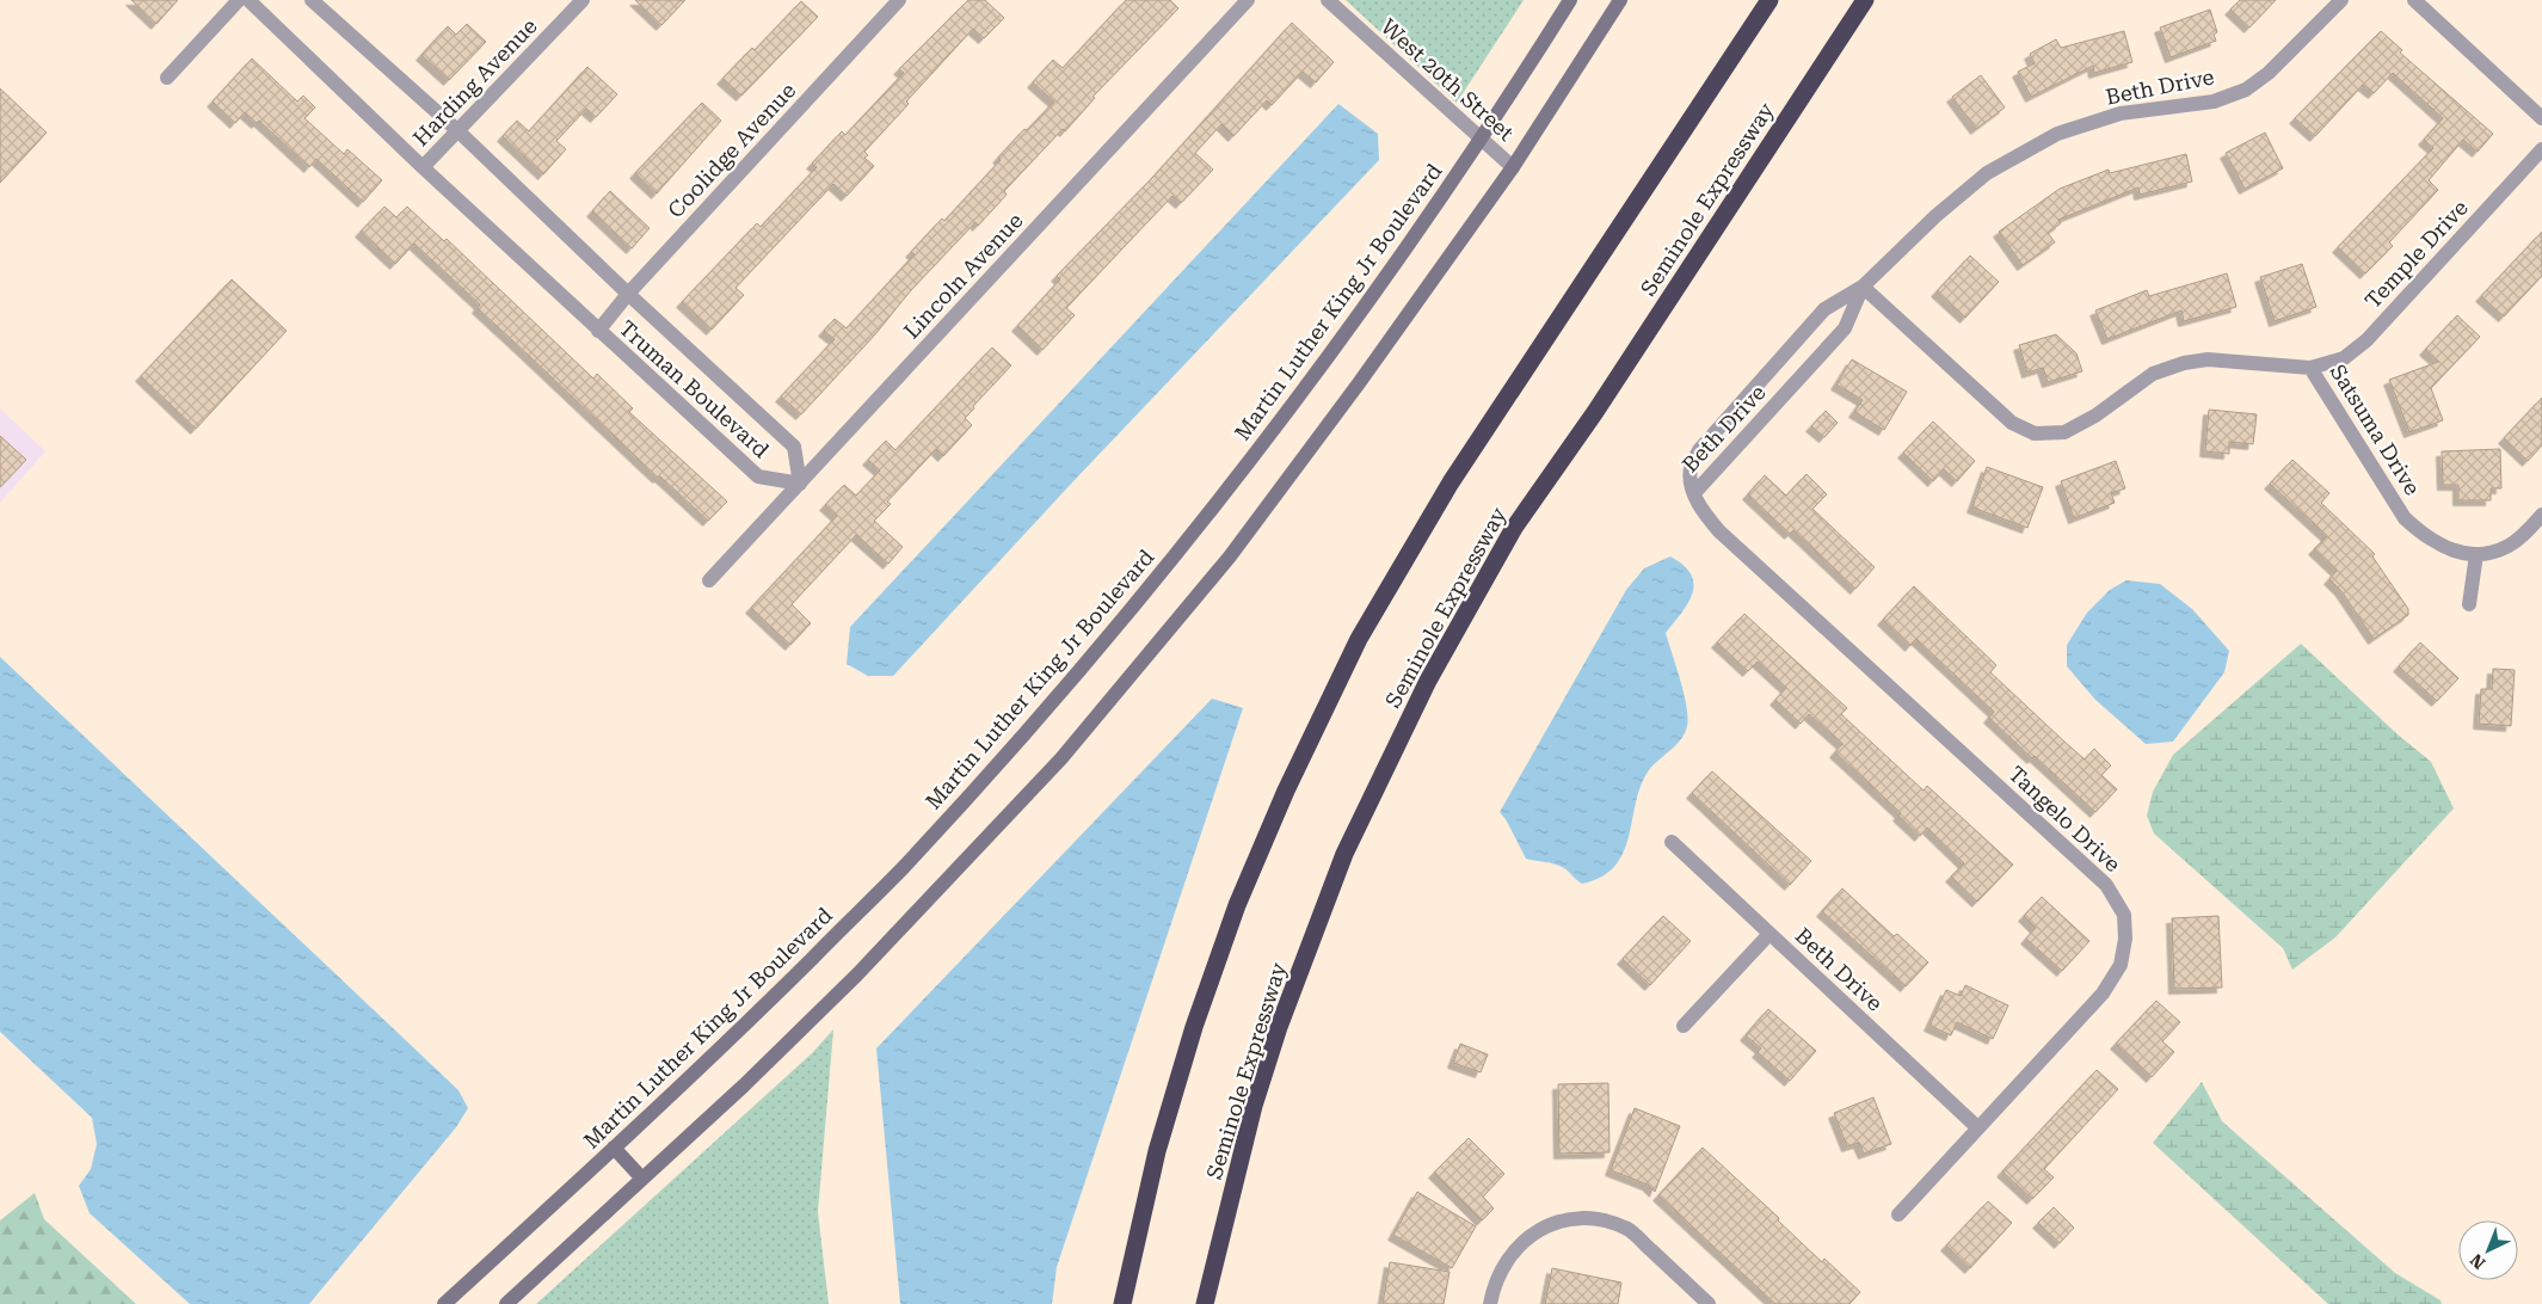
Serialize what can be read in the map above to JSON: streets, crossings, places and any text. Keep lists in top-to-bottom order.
{
  "streets": {
    "highway": ["Seminole Expressway"],
    "main road": ["Martin Luther King Jr Boulevard"],
    "street": [
      "West 20th Street",
      "Harding Avenue",
      "Beth Drive",
      "Coolidge Avenue",
      "Temple Drive",
      "Lincoln Avenue",
      "Truman Boulevard",
      "Satsuma Drive",
      "Tangelo Drive"
    ]
  },
  "crossings": [
    ["West 20th Street", "Martin Luther King Jr Boulevard"],
    ["Harding Avenue", "Truman Boulevard"],
    ["Beth Drive", "Satsuma Drive"],
    ["Beth Drive", "Tangelo Drive"],
    ["Coolidge Avenue", "Truman Boulevard"],
    ["Temple Drive", "Satsuma Drive"],
    ["Lincoln Avenue", "Truman Boulevard"]
  ],
  "north": "bottom left"
}
